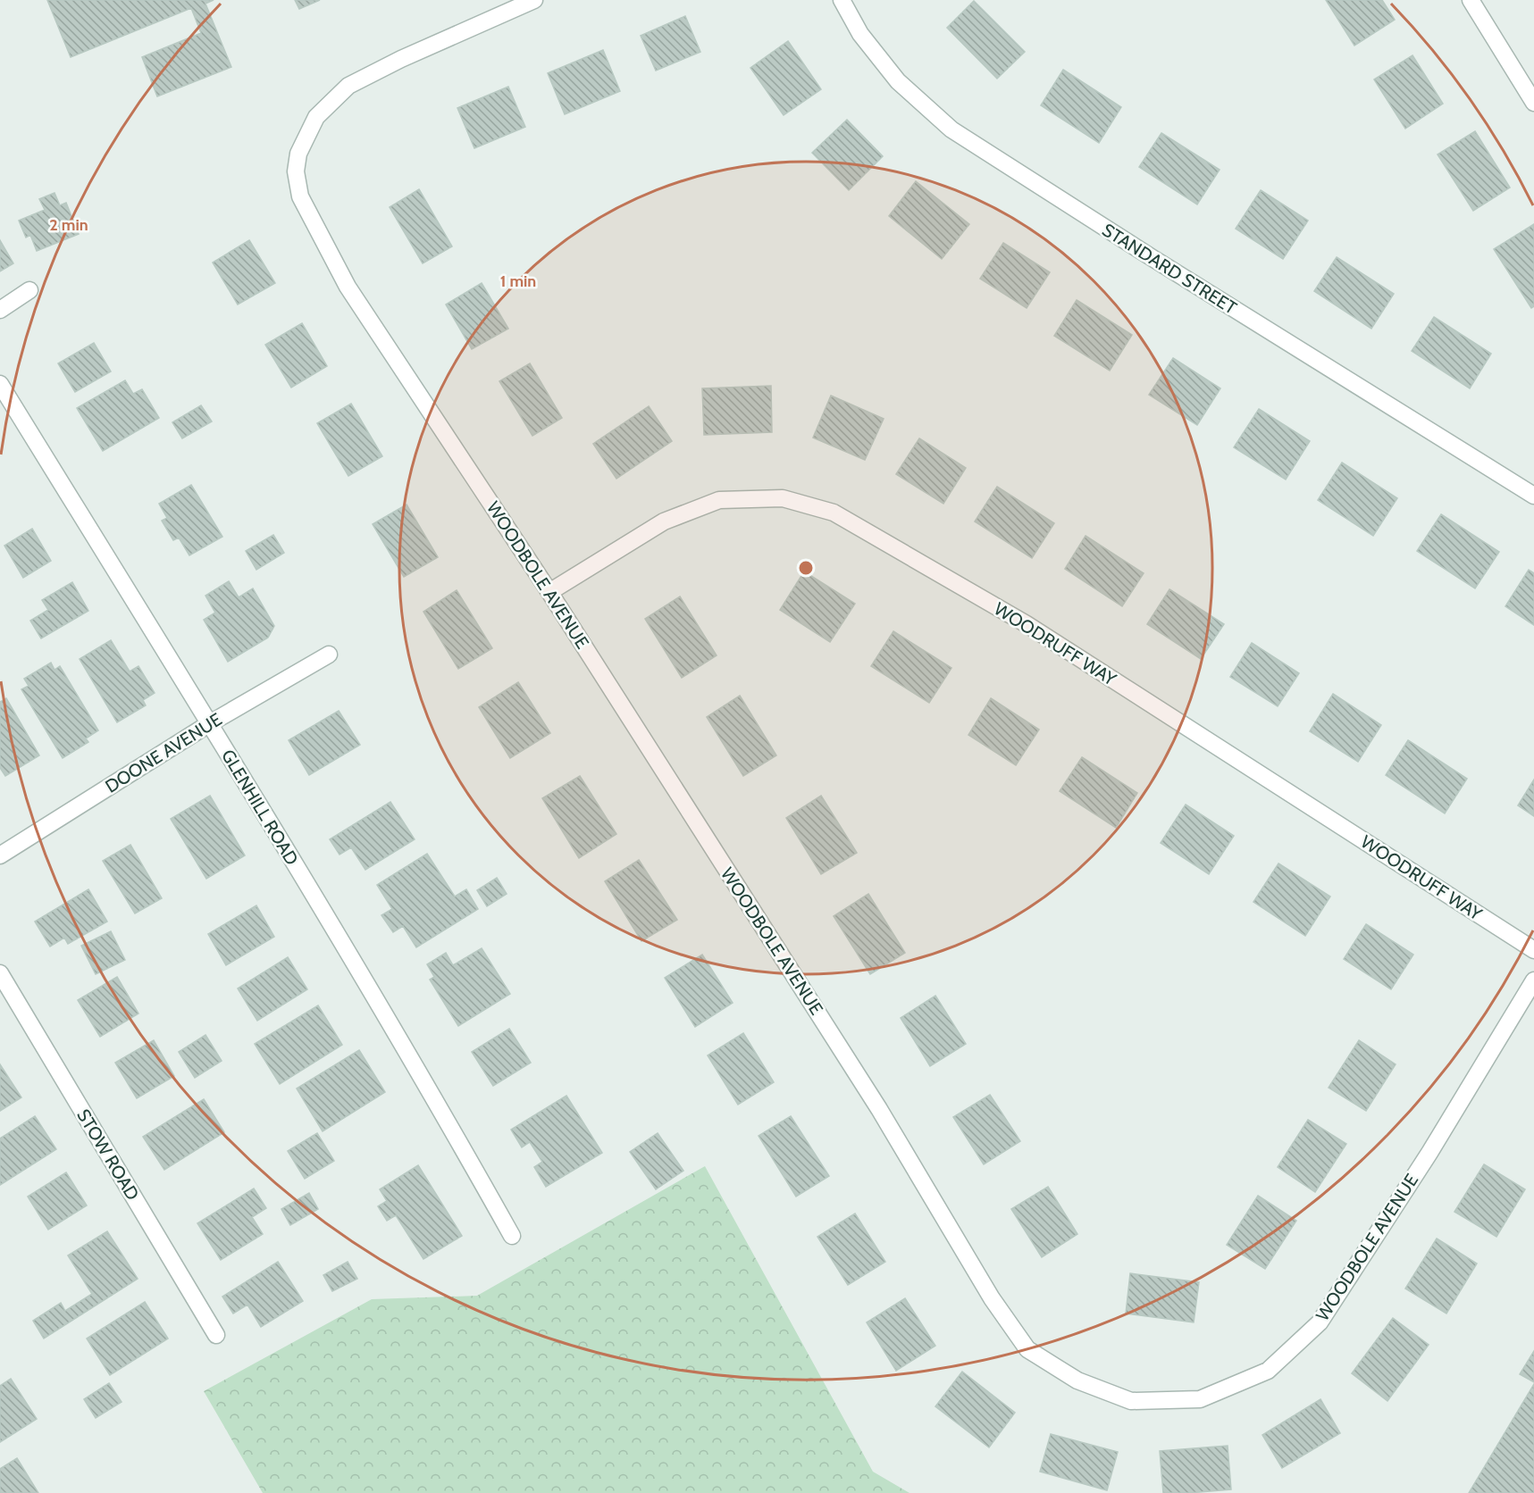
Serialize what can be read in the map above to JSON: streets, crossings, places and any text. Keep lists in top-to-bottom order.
{
  "streets": {
    "street": [
      "STANDARD STREET",
      "WOODBOLE AVENUE",
      "WOODRUFF WAY",
      "DOONE AVENUE",
      "GLENHILL ROAD",
      "STOW ROAD"
    ]
  },
  "crossings": [
    ["WOODBOLE AVENUE", "WOODRUFF WAY"],
    ["DOONE AVENUE", "GLENHILL ROAD"]
  ],
  "rings": ["2 min", "1 min"]
}
